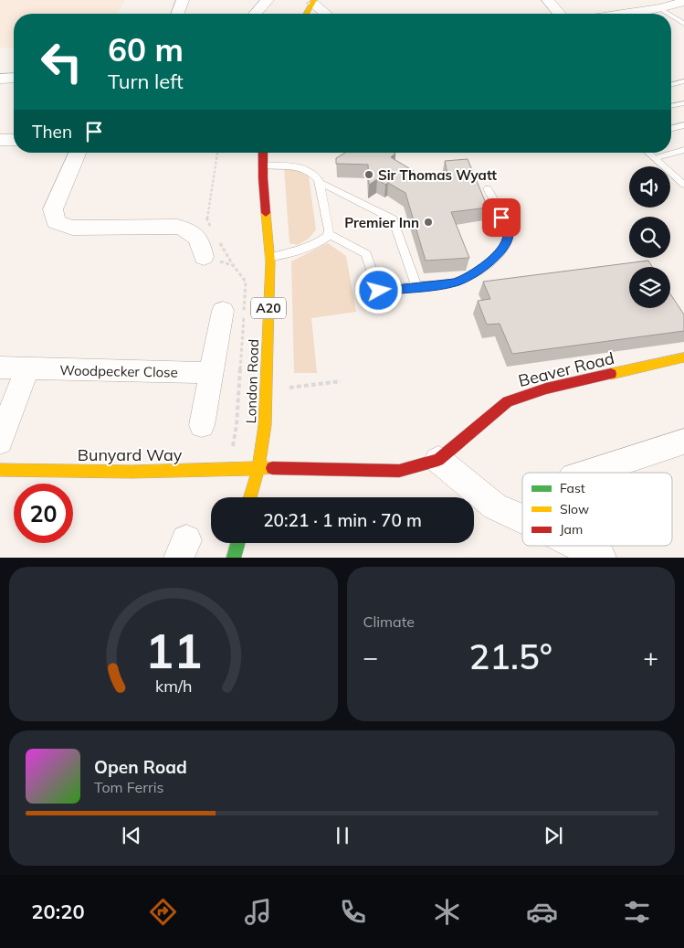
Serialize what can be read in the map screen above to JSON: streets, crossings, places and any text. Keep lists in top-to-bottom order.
{
  "streets": {
    "street": [
      "A20",
      "Beaver Road",
      "Woodpecker Close",
      "London Road",
      "Bunyard Way"
    ]
  },
  "crossings": [
    ["Beaver Road", "London Road"],
    ["Beaver Road", "Bunyard Way"],
    ["London Road", "Bunyard Way"]
  ],
  "places": ["Sir Thomas Wyatt", "Premier Inn"],
  "legend": ["Fast", "Slow", "Jam"],
  "page": {
    "turn": ["60 m", "Turn left"],
    "then": "Then",
    "limit": "20",
    "trip": "20:21 · 1 min · 70 m",
    "tile": "Climate",
    "heat": ["−", "21.5°", "+"],
    "song": ["Open Road", "Tom Ferris"],
    "tabs": "20:20",
    "gauge": ["11", "km/h"]
  }
}
